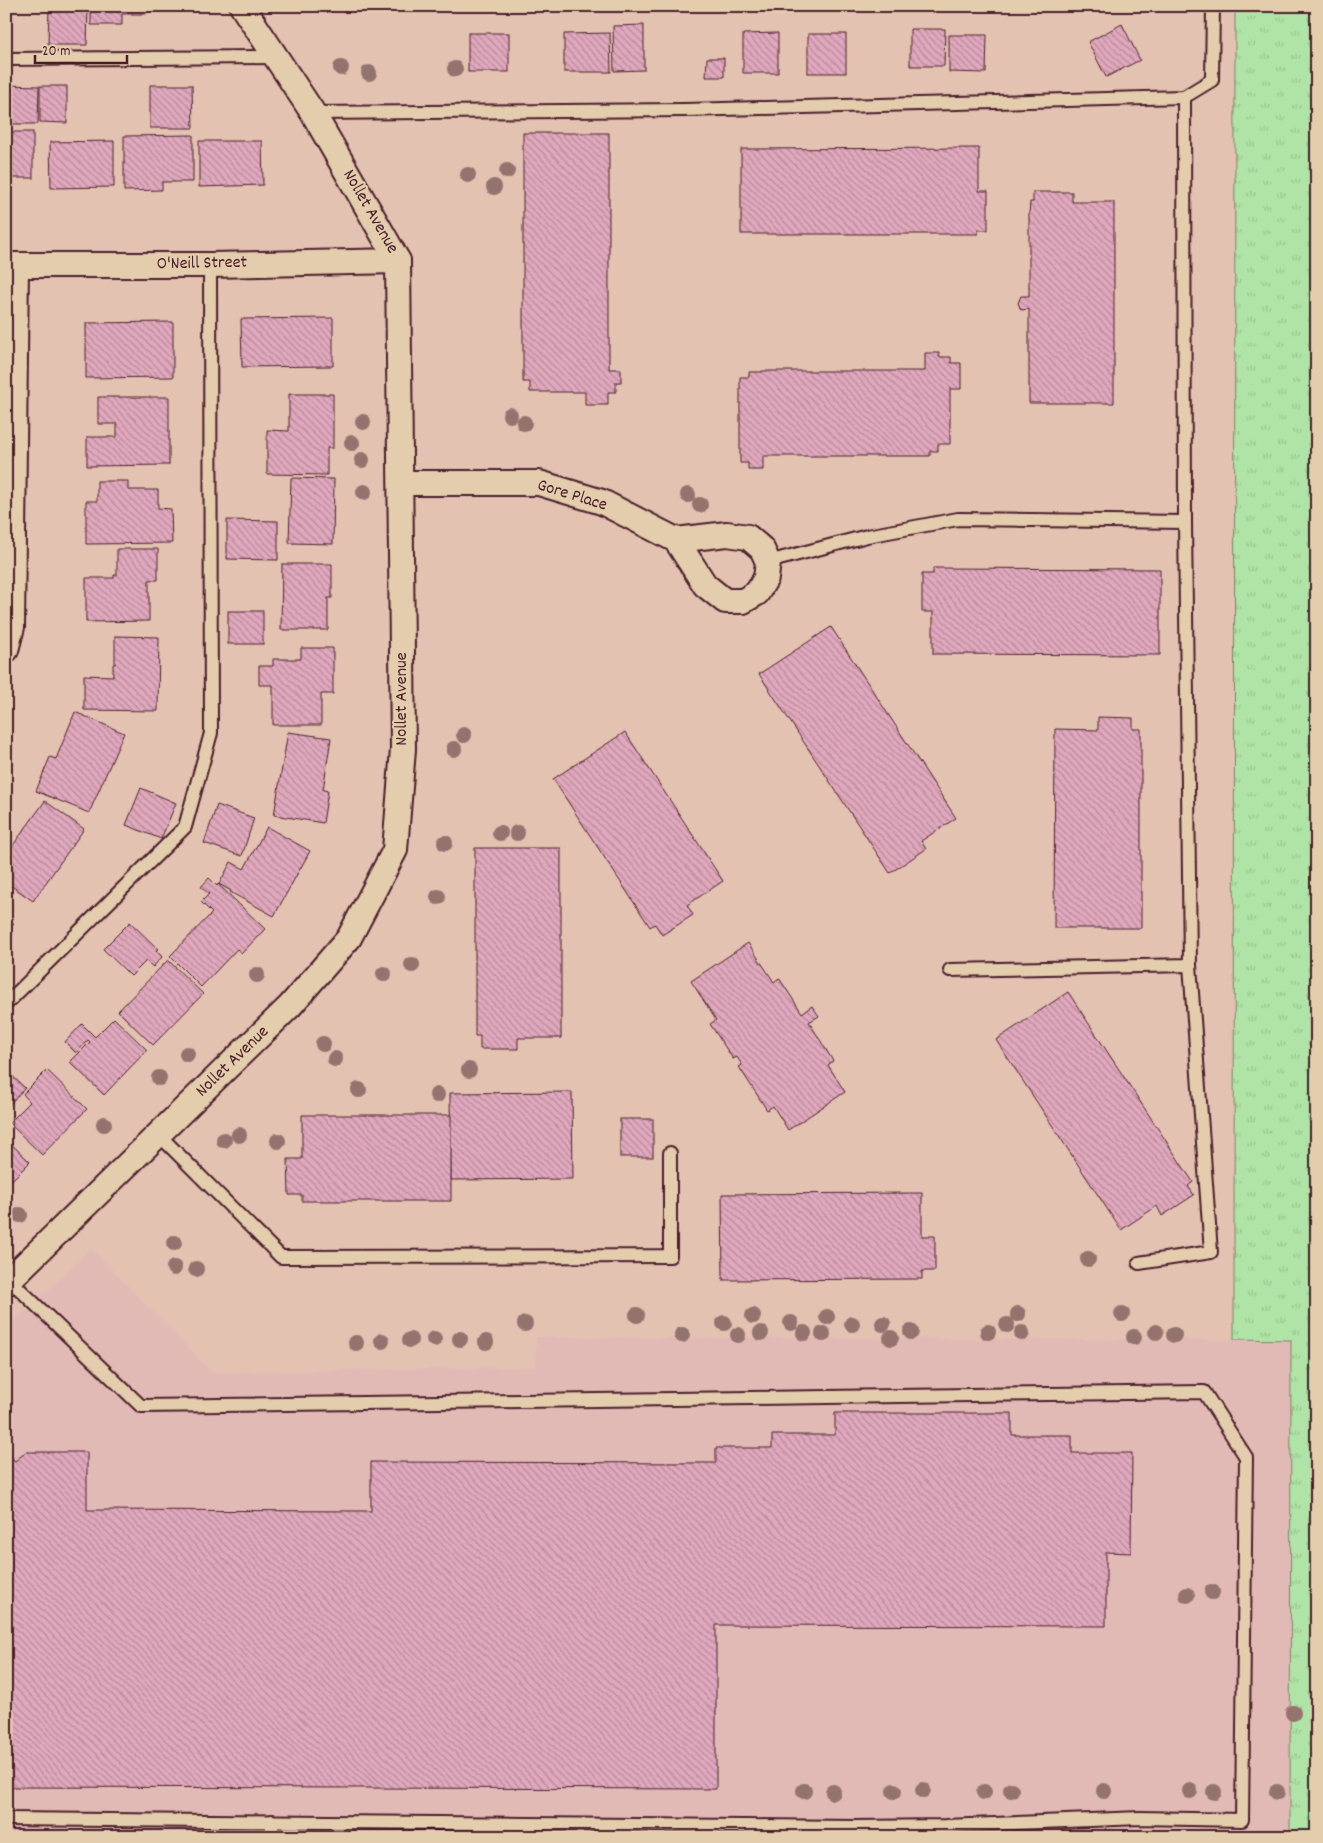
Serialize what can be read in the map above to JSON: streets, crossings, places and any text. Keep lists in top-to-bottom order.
{
  "streets": {
    "street": ["Nollet Avenue", "O'Neill Street", "Gore Place"]
  },
  "crossings": [
    ["Nollet Avenue", "O'Neill Street"],
    ["Nollet Avenue", "Gore Place"]
  ],
  "scale_bar": "20 m"
}
